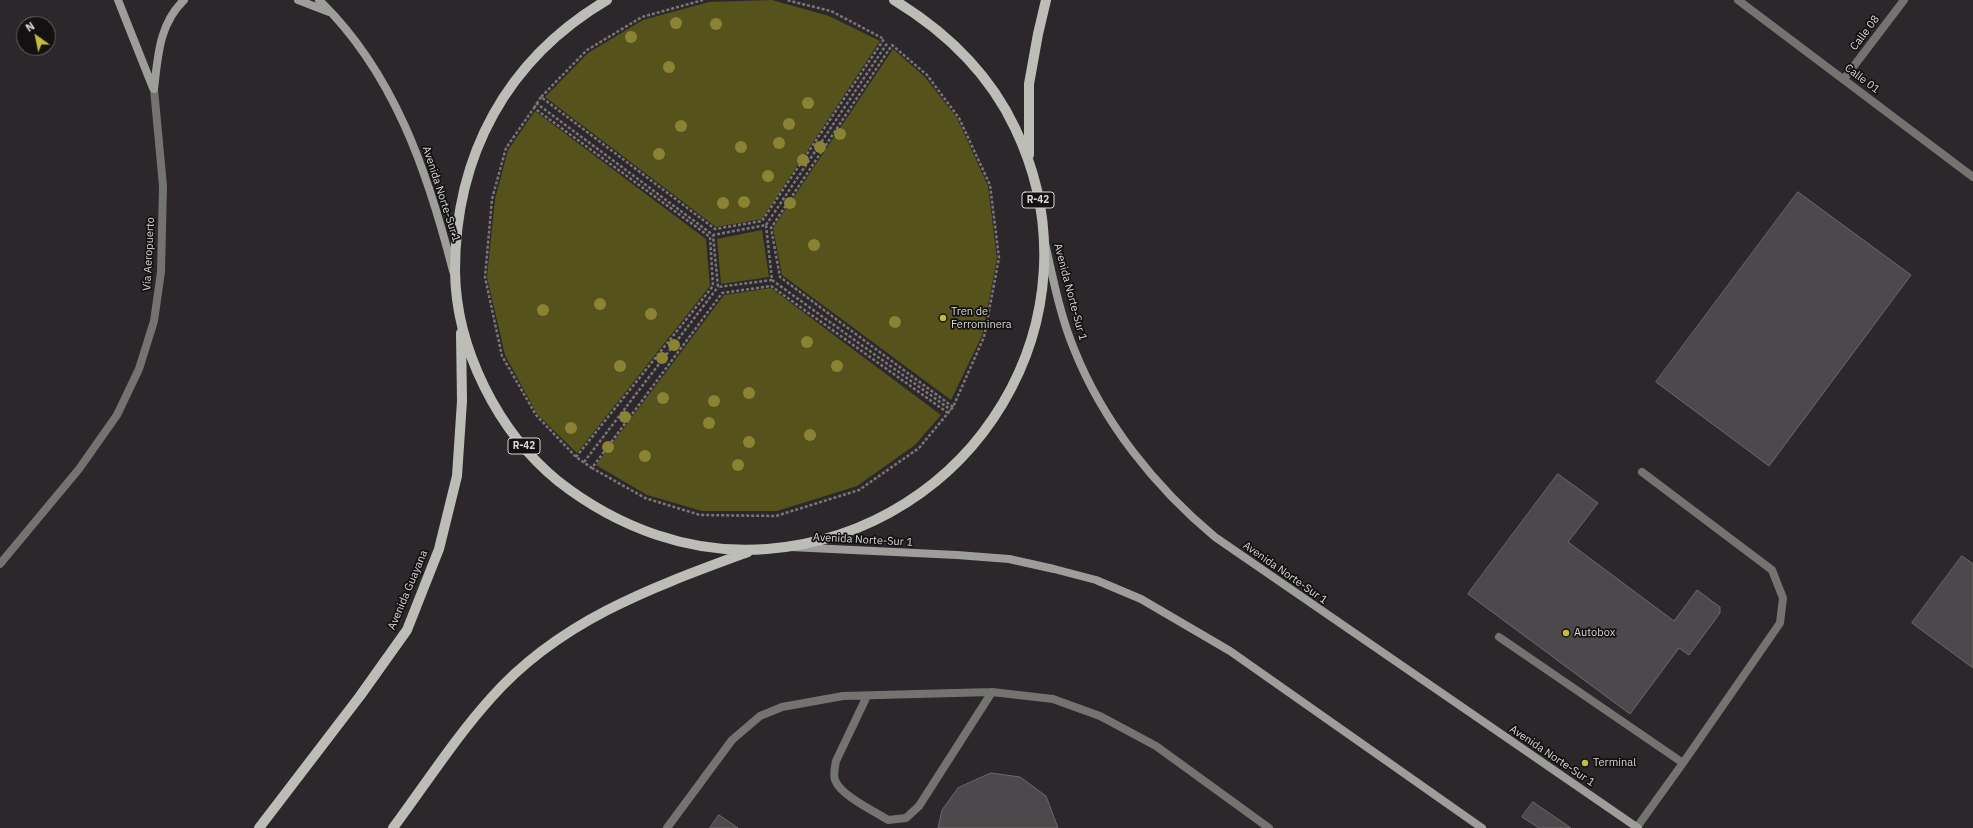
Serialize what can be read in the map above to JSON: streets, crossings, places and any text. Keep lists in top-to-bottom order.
{
  "streets": {
    "main road": ["Avenida Norte-Sur 1", "R-42", "Avenida Guayana"],
    "street": ["Calle 08", "Calle 01", "Vía Aeropuerto"]
  },
  "crossings": [
    ["Calle 08", "Calle 01"],
    ["Avenida Norte-Sur 1", "R-42"],
    ["R-42", "Avenida Guayana"]
  ],
  "places": ["Tren de Ferrominera", "Autobox", "Terminal"],
  "north": "top left"
}
